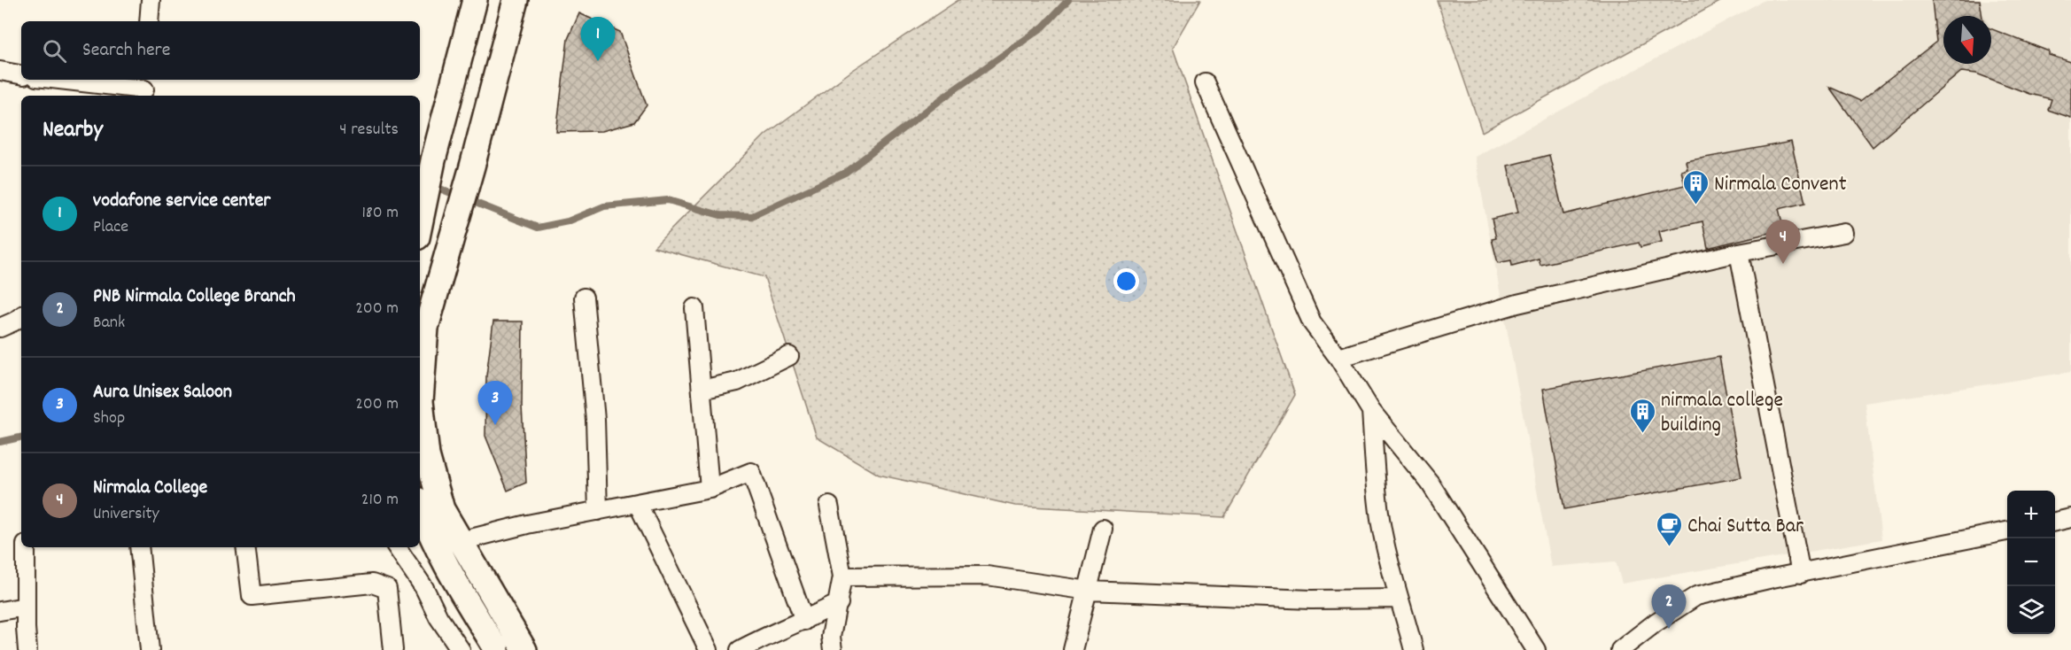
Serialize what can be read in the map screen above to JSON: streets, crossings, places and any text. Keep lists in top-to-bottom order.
{
  "places": {
    "building": ["Nirmala Convent", "nirmala college building"],
    "cafe": ["Chai Sutta Bar"]
  },
  "north": "bottom",
  "page": {
    "pins": [
      "1",
      "4",
      "3",
      "2"
    ],
    "search": "Search here",
    "heading": ["Nearby", "4 results"],
    "list": [
      {
        "mark": "1",
        "name": "vodafone service center",
        "note": "Place",
        "value": "180 m"
      },
      {
        "mark": "2",
        "name": "PNB Nirmala College Branch",
        "note": "Bank",
        "value": "200 m"
      },
      {
        "mark": "3",
        "name": "Aura Unisex Saloon",
        "note": "Shop",
        "value": "200 m"
      },
      {
        "mark": "4",
        "name": "Nirmala College",
        "note": "University",
        "value": "210 m"
      }
    ],
    "map_buttons": ["+", "−"]
  }
}
